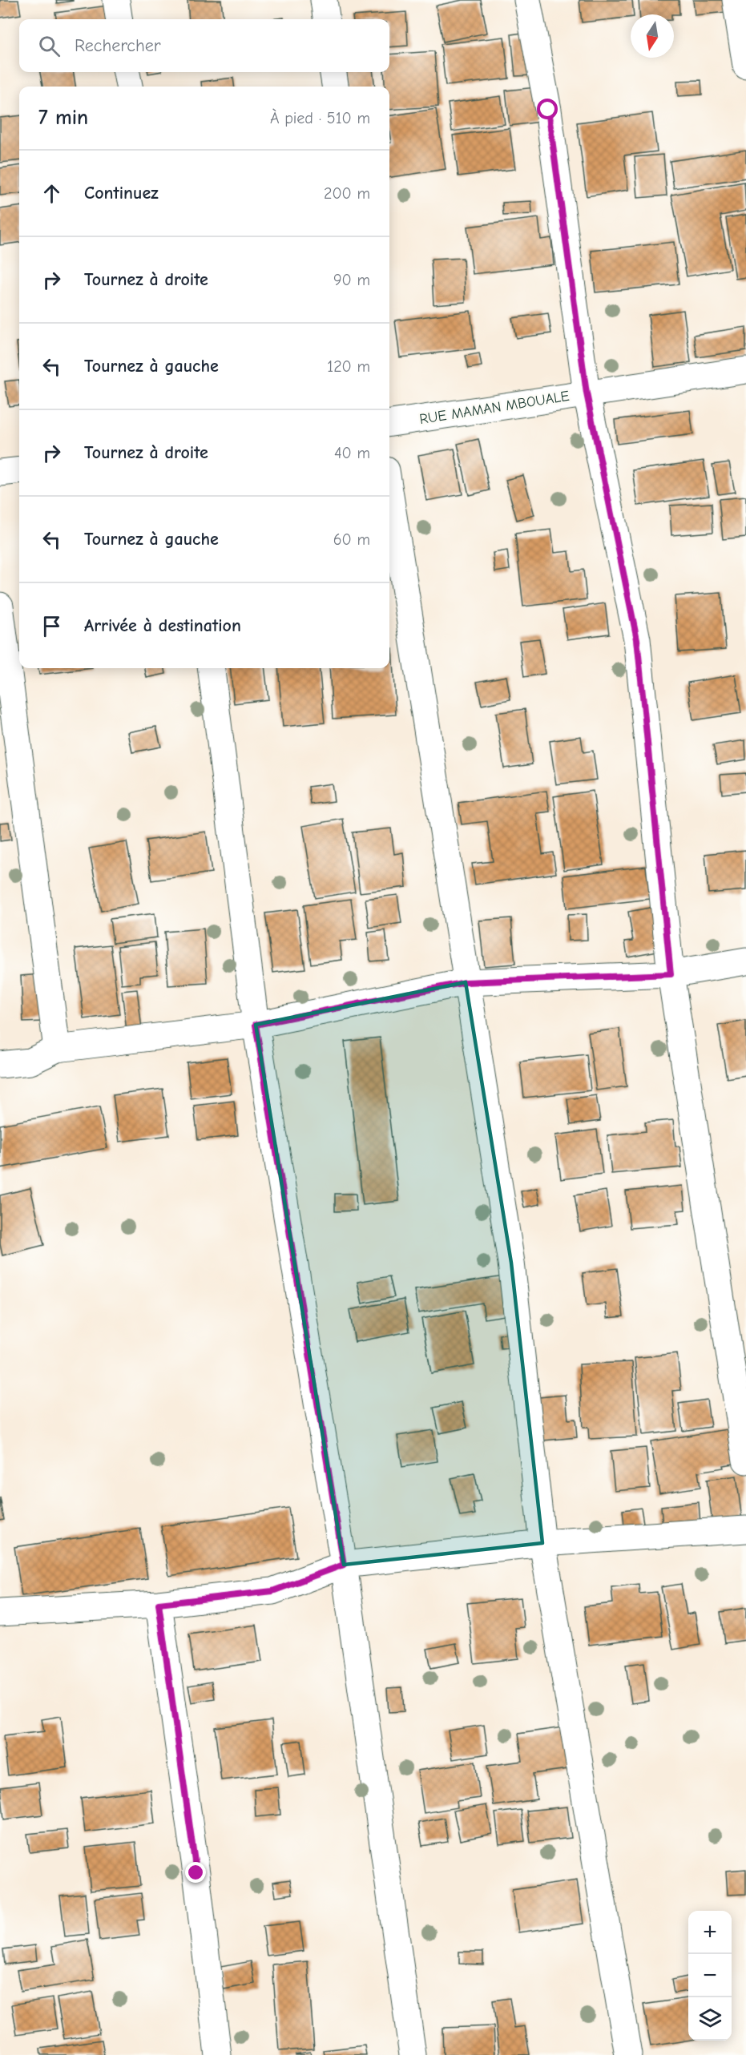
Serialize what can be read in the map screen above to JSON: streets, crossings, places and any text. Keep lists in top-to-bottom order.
{
  "streets": {
    "street": ["RUE MAMAN MBOUALE"]
  },
  "north": "bottom",
  "page": {
    "search": "Rechercher",
    "heading": ["7 min", "À pied · 510 m"],
    "list": [
      ["Continuez", "200 m"],
      ["Tournez à droite", "90 m"],
      ["Tournez à gauche", "120 m"],
      ["Tournez à droite", "40 m"],
      ["Tournez à gauche", "60 m"],
      "Arrivée à destination"
    ],
    "map_buttons": ["+", "−"]
  }
}
